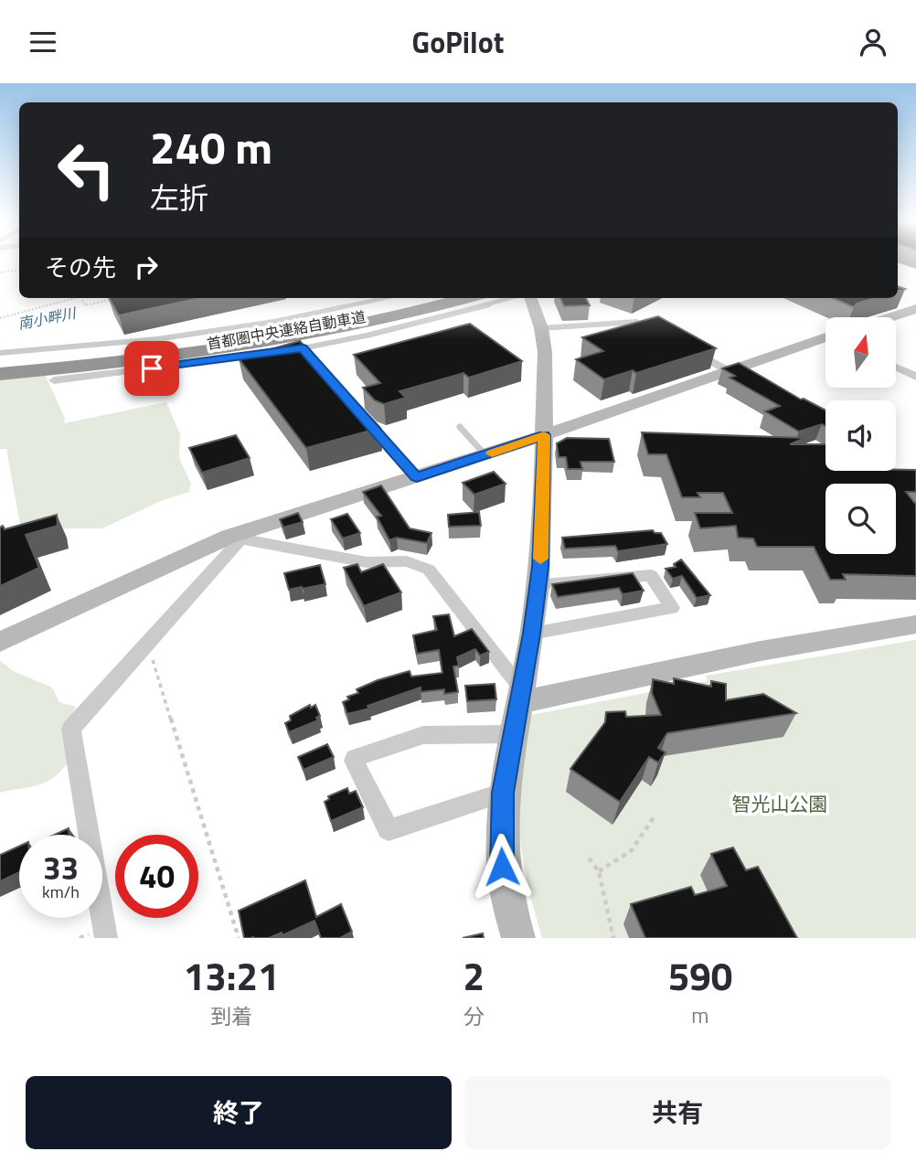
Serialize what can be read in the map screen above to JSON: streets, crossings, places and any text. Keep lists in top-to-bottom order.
{
  "streets": {
    "highway": ["首都圏中央連絡自動車道"]
  },
  "water": ["南小畔川"],
  "parks": ["智光山公園"],
  "north": "top",
  "page": {
    "header": "GoPilot",
    "turn": ["240 m", "左折"],
    "then": "その先",
    "speed": "33 km/h",
    "limit": "40",
    "eta": [
      "13:21",
      "到着",
      "2",
      "分",
      "590",
      "m"
    ],
    "buttons": ["終了", "共有"]
  }
}
